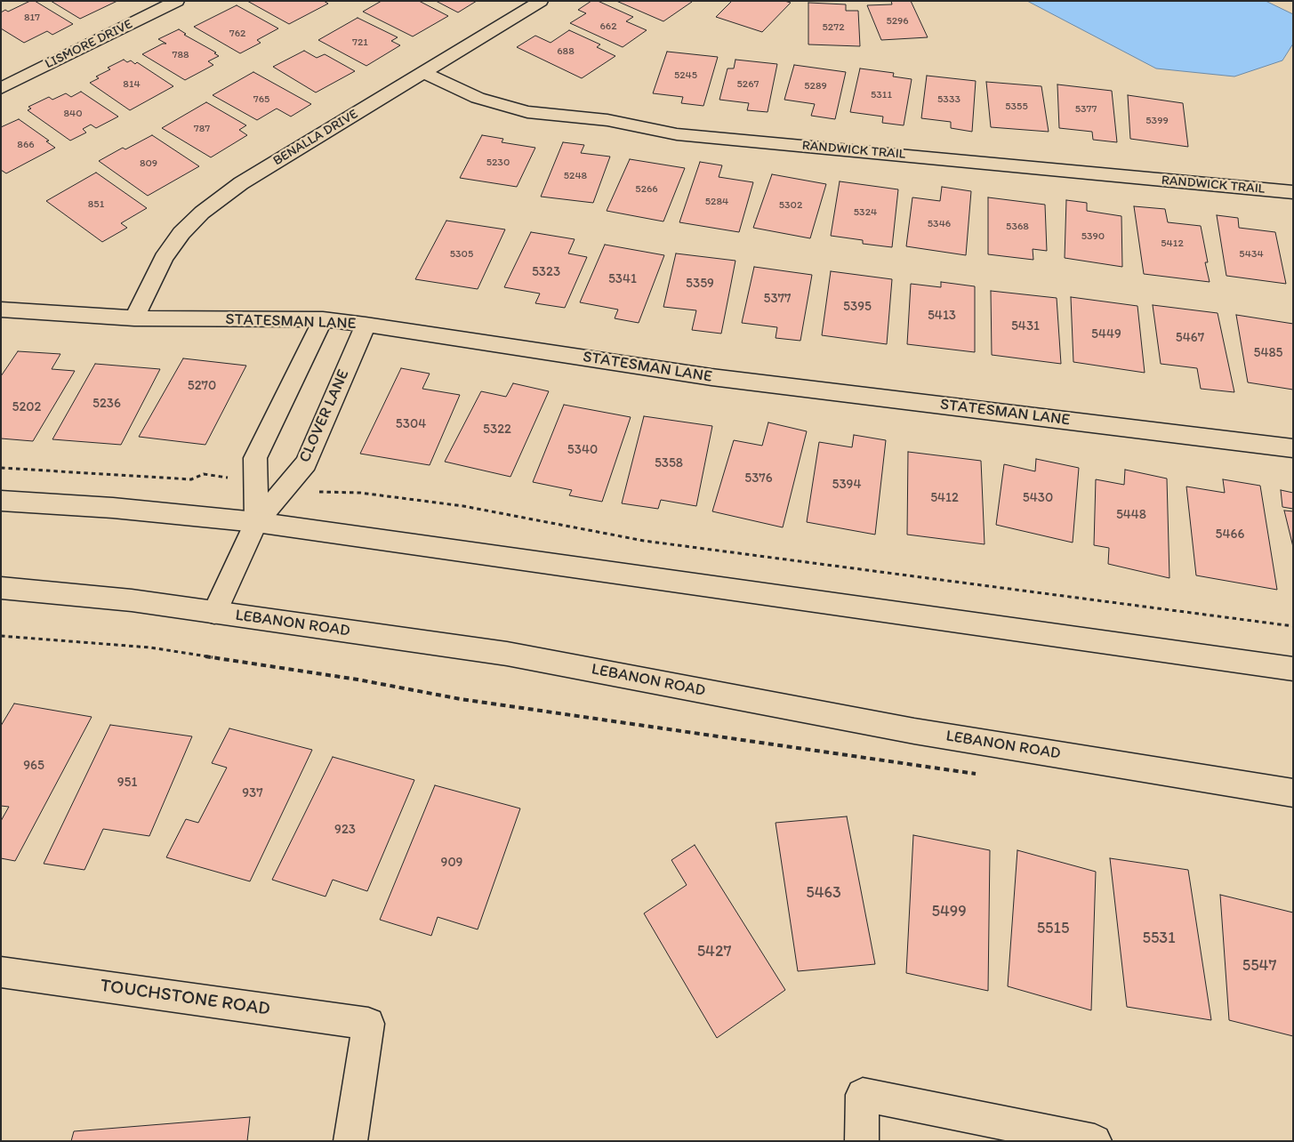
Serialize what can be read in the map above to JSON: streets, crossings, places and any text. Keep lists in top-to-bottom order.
{
  "streets": {
    "street": [
      "LISMORE DRIVE",
      "BENALLA DRIVE",
      "RANDWICK TRAIL",
      "STATESMAN LANE",
      "CLOVER LANE",
      "LEBANON ROAD",
      "TOUCHSTONE ROAD"
    ]
  },
  "crossings": [
    ["BENALLA DRIVE", "RANDWICK TRAIL"],
    ["BENALLA DRIVE", "STATESMAN LANE"],
    ["STATESMAN LANE", "CLOVER LANE"],
    ["CLOVER LANE", "LEBANON ROAD"]
  ],
  "house_numbers": [
    "817",
    "5296",
    "662",
    "5272",
    "762",
    "721",
    "688",
    "788",
    "5245",
    "814",
    "5267",
    "5289",
    "5311",
    "765",
    "5333",
    "5355",
    "5377",
    "840",
    "5399",
    "787",
    "866",
    "5230",
    "809",
    "5248",
    "5266",
    "5284",
    "851",
    "5302",
    "5324",
    "5346",
    "5368",
    "5390",
    "5412",
    "5305",
    "5434",
    "5323",
    "5341",
    "5359",
    "5377",
    "5395",
    "5413",
    "5431",
    "5449",
    "5467",
    "5485",
    "5270",
    "5236",
    "5202",
    "5304",
    "5322",
    "5340",
    "5358",
    "5376",
    "5394",
    "5412",
    "5430",
    "5448",
    "5466",
    "965",
    "951",
    "937",
    "923",
    "909",
    "5463",
    "5499",
    "5515",
    "5531",
    "5427",
    "5547"
  ]
}
